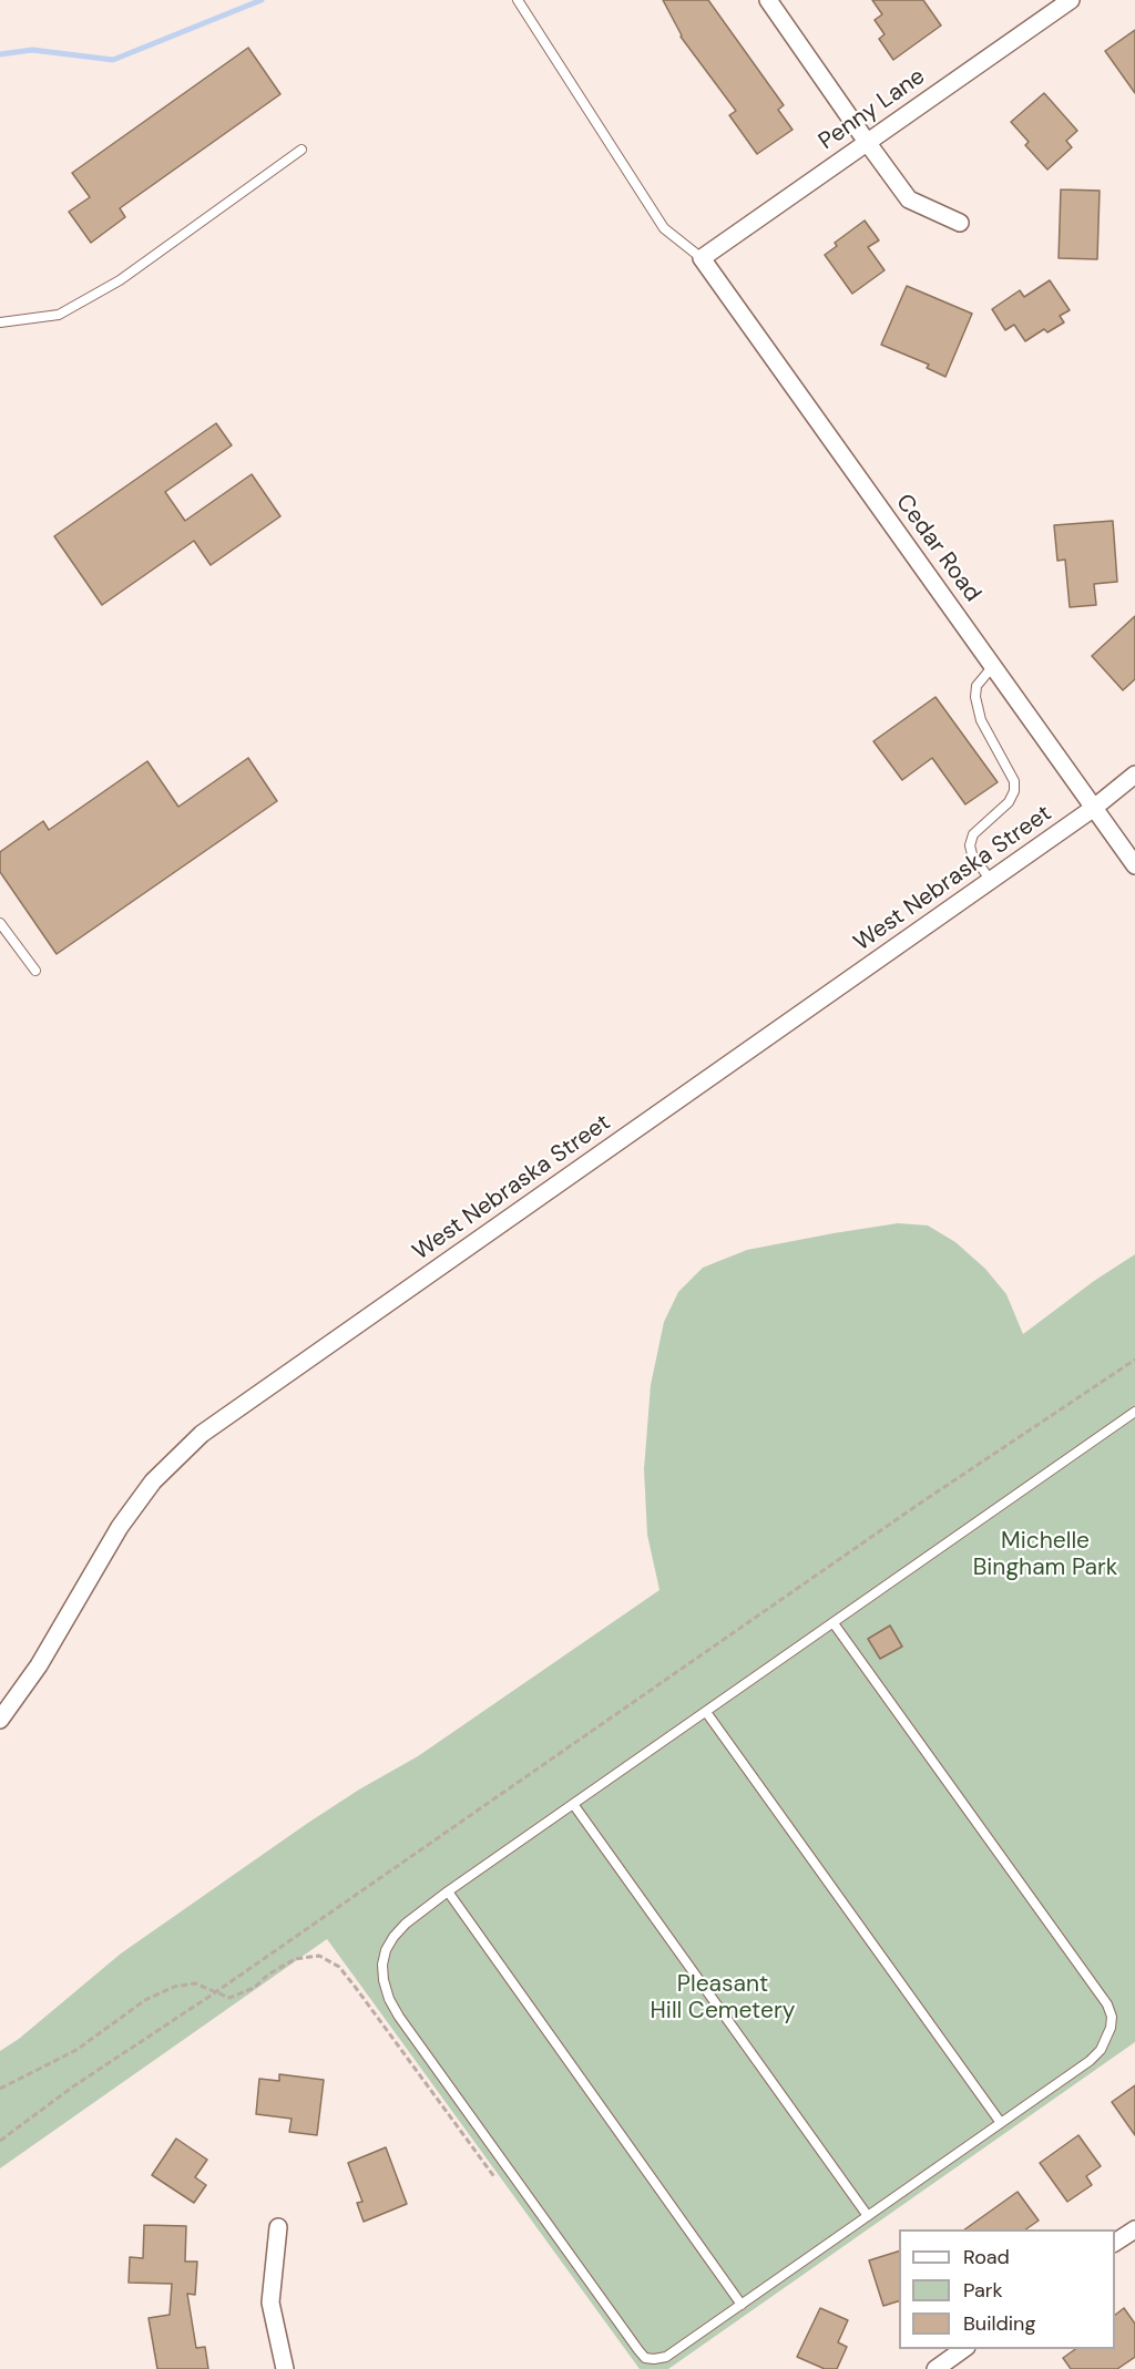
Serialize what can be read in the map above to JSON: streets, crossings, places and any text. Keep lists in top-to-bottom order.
{
  "streets": {
    "street": ["Penny Lane", "Cedar Road", "West Nebraska Street"]
  },
  "crossings": [
    ["Penny Lane", "Cedar Road"],
    ["Cedar Road", "West Nebraska Street"]
  ],
  "parks": ["Michelle Bingham Park", "Pleasant Hill Cemetery"],
  "legend": ["Road", "Park", "Building"]
}
